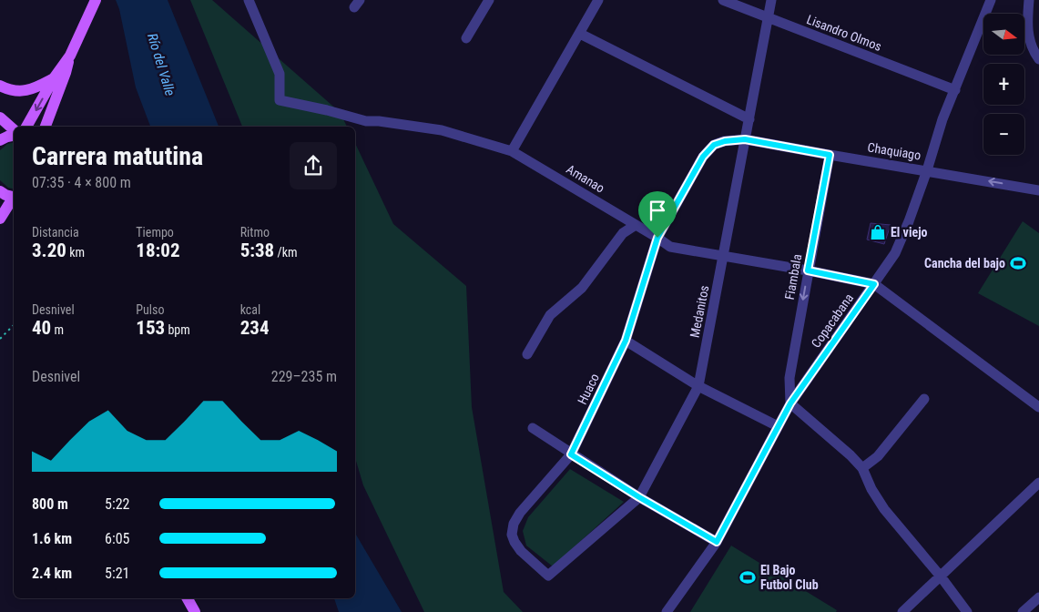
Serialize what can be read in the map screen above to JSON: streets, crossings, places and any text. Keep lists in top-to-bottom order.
{
  "streets": {
    "street": [
      "Lisandro Olmos",
      "Chaquiago",
      "Amanao",
      "Fiambala",
      "Medanitos",
      "Copacabana",
      "Huaco"
    ]
  },
  "crossings": [
    ["Lisandro Olmos", "Medanitos"],
    ["Lisandro Olmos", "Copacabana"],
    ["Chaquiago", "Amanao"],
    ["Chaquiago", "Fiambala"],
    ["Chaquiago", "Medanitos"],
    ["Chaquiago", "Copacabana"],
    ["Chaquiago", "Huaco"],
    ["Amanao", "Fiambala"],
    ["Amanao", "Medanitos"],
    ["Amanao", "Copacabana"],
    ["Amanao", "Huaco"],
    ["Fiambala", "Copacabana"],
    ["Medanitos", "Huaco"]
  ],
  "one_way": ["Fiambala"],
  "water": ["Río del Valle"],
  "places": {
    "shop": ["El viejo"],
    "sports": ["Cancha del bajo", "El Bajo Futbol Club"]
  },
  "north": "right",
  "page": {
    "map_buttons": ["+", "−"],
    "heading": ["Carrera matutina", "07:35 · 4 × 800 m"],
    "stats": [
      ["Distancia", "3.20 km"],
      ["Tiempo", "18:02"],
      ["Ritmo", "5:38 /km"],
      ["Desnivel", "40 m"],
      ["Pulso", "153 bpm"],
      ["kcal", "234"]
    ],
    "chart": ["Desnivel", "229–235 m"],
    "list": [
      {
        "name": "800 m",
        "note": "5:22"
      },
      {
        "name": "1.6 km",
        "note": "6:05"
      },
      {
        "name": "2.4 km",
        "note": "5:21"
      }
    ]
  }
}
